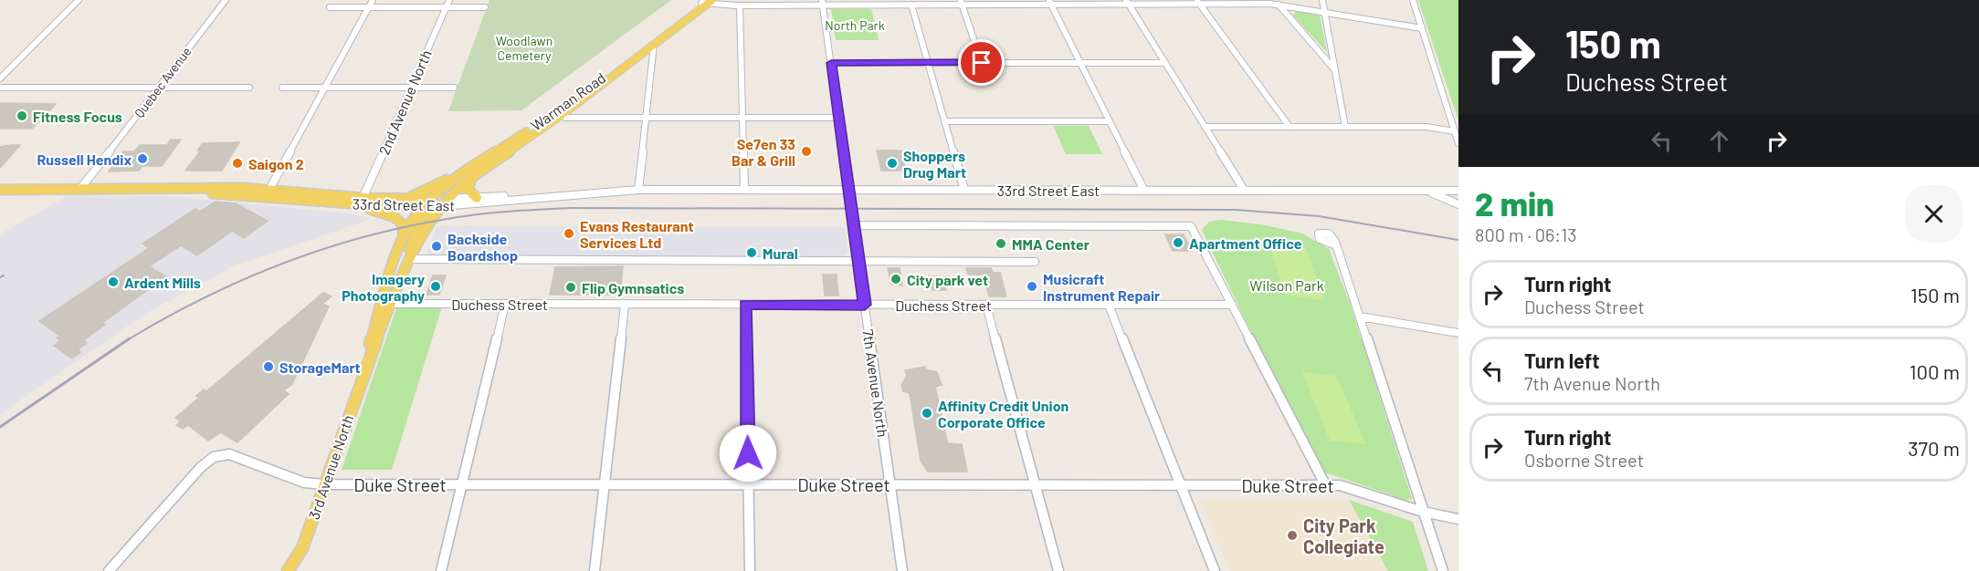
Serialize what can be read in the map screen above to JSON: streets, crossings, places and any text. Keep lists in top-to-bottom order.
{
  "streets": {
    "main road": ["Warman Road", "33rd Street East", "3rd Avenue North"],
    "street": [
      "Quebec Avenue",
      "2nd Avenue North",
      "Duchess Street",
      "7th Avenue North",
      "Duke Street"
    ]
  },
  "crossings": [
    ["Quebec Avenue", "33rd Street East"],
    ["Warman Road", "33rd Street East"],
    ["Warman Road", "3rd Avenue North"],
    ["2nd Avenue North", "33rd Street East"],
    ["33rd Street East", "7th Avenue North"],
    ["33rd Street East", "3rd Avenue North"],
    ["Duchess Street", "7th Avenue North"],
    ["Duchess Street", "3rd Avenue North"],
    ["7th Avenue North", "Duke Street"],
    ["3rd Avenue North", "Duke Street"]
  ],
  "parks": ["North Park", "Woodlawn Cemetery", "Wilson Park"],
  "places": [
    "Fitness Focus",
    "Se7en 33 Bar & Grill",
    "Russell Hendix",
    "Saigon 2",
    "Shoppers Drug Mart",
    "Evans Restaurant Services Ltd",
    "Apartment Office",
    "MMA Center",
    "Backside Boardshop",
    "Mural",
    "City park vet",
    "Ardent Mills",
    "Imagery Photography",
    "Musicraft Instrument Repair",
    "Flip Gymnsatics",
    "StorageMart",
    "Affinity Credit Union Corporate Office",
    "City Park Collegiate"
  ],
  "page": {
    "turn": ["150 m", "Duchess Street"],
    "heading": ["2 min", "800 m · 06:13"],
    "list": [
      {
        "name": "Turn right",
        "note": "Duchess Street",
        "value": "150 m"
      },
      {
        "name": "Turn left",
        "note": "7th Avenue North",
        "value": "100 m"
      },
      {
        "name": "Turn right",
        "note": "Osborne Street",
        "value": "370 m"
      }
    ]
  }
}
